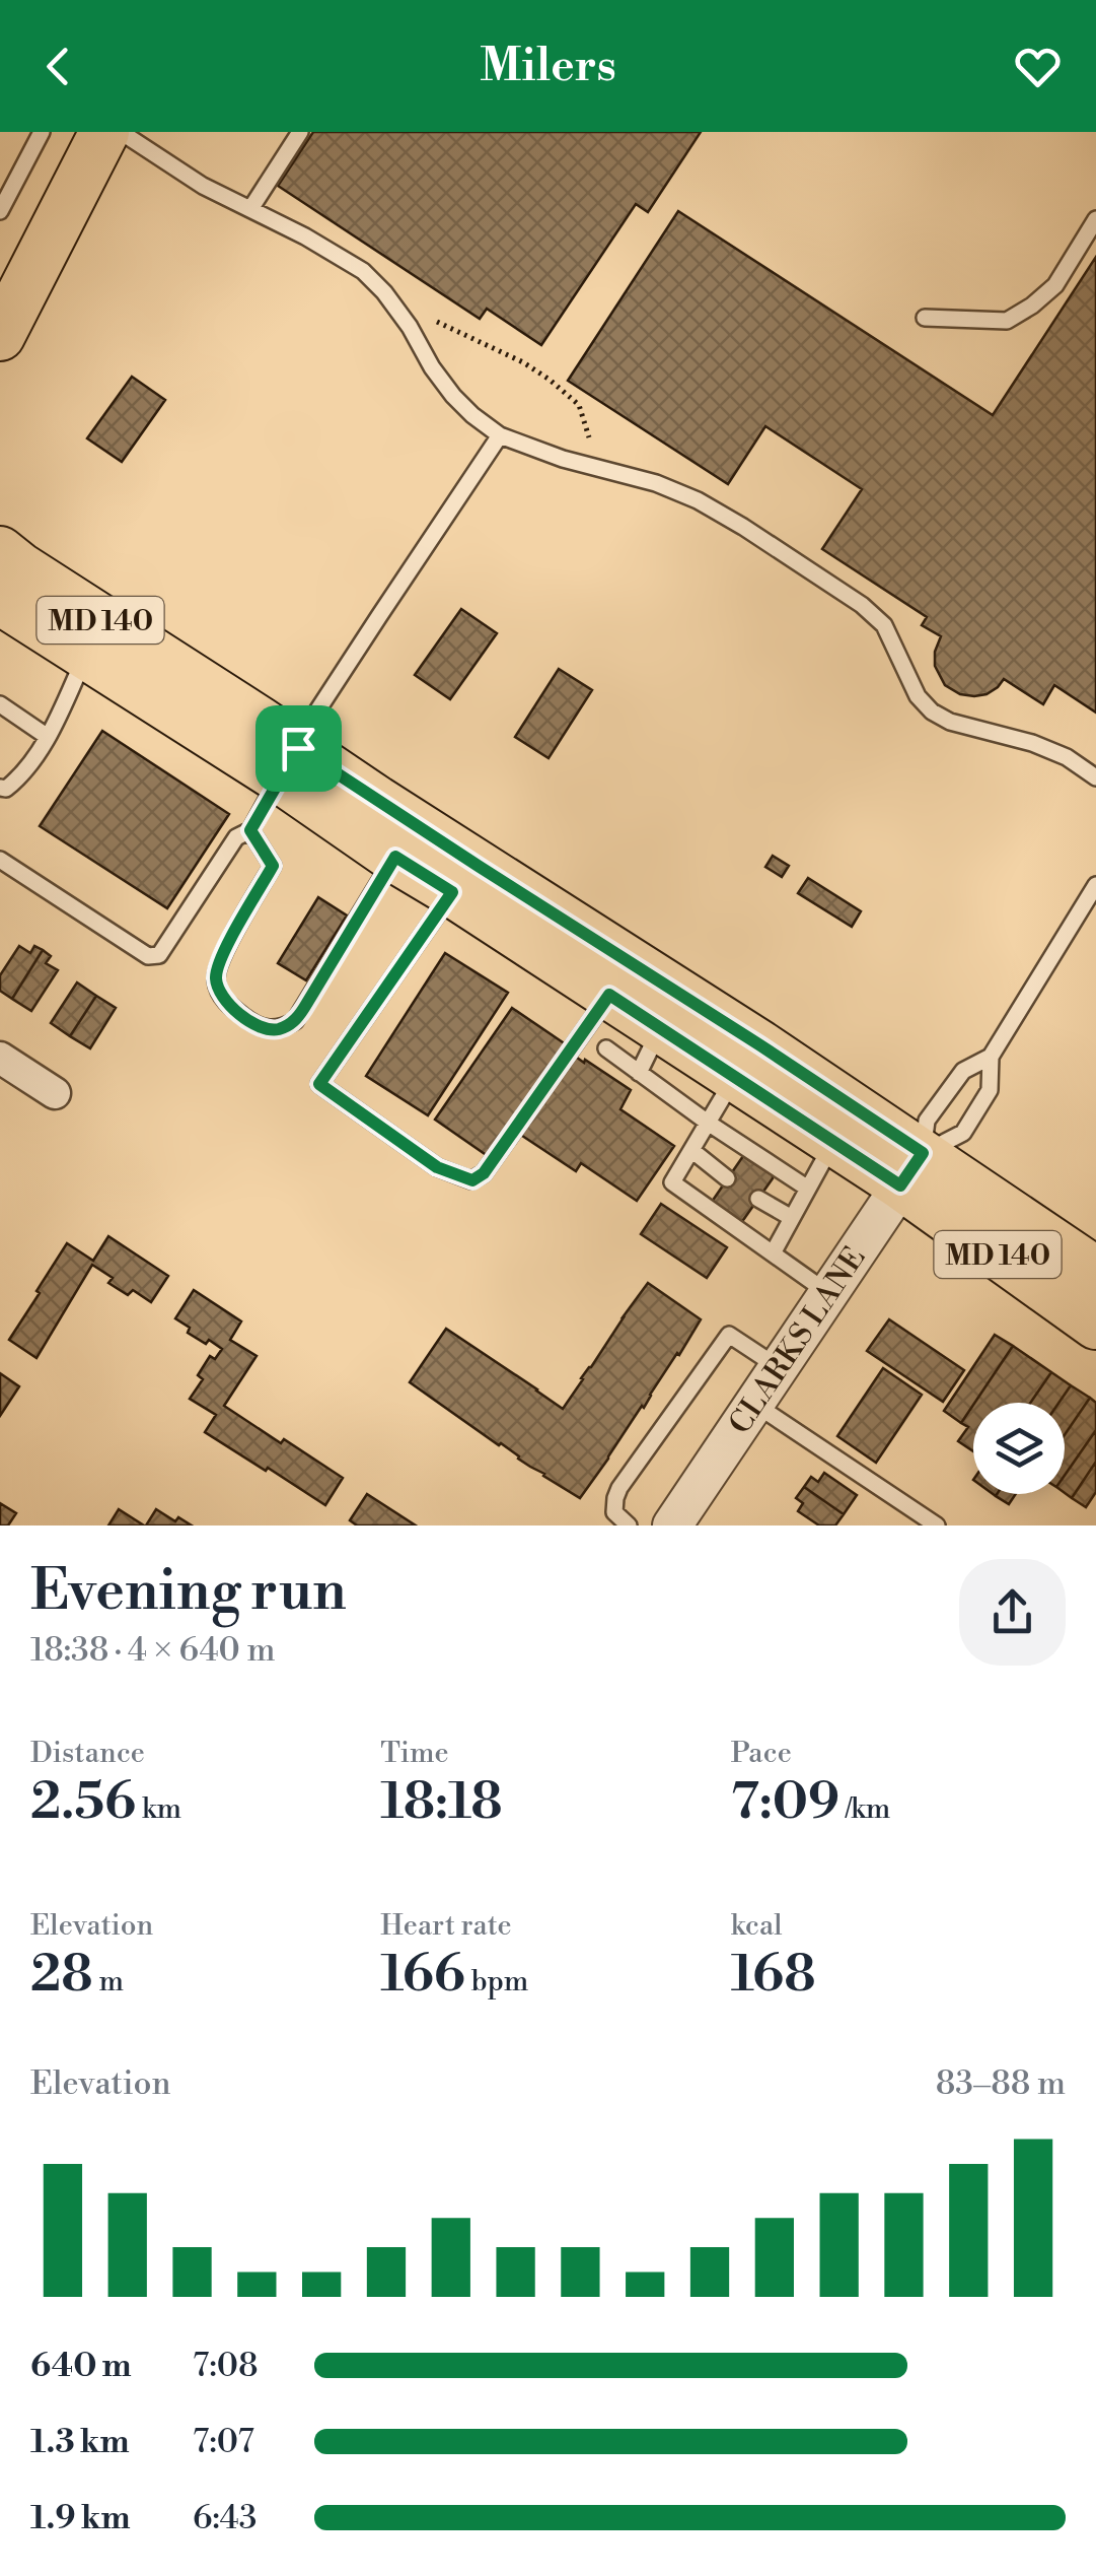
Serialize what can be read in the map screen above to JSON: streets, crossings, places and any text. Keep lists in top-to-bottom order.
{
  "streets": {
    "main road": ["MD 140"],
    "street": ["CLARKS LANE"]
  },
  "crossings": [
    ["MD 140", "CLARKS LANE"]
  ],
  "page": {
    "header": "Milers",
    "heading": ["Evening run", "18:38 · 4 × 640 m"],
    "stats": [
      ["Distance", "2.56 km"],
      ["Time", "18:18"],
      ["Pace", "7:09 /km"],
      ["Elevation", "28 m"],
      ["Heart rate", "166 bpm"],
      ["kcal", "168"]
    ],
    "chart": ["Elevation", "83–88 m"],
    "list": [
      {
        "name": "640 m",
        "note": "7:08"
      },
      {
        "name": "1.3 km",
        "note": "7:07"
      },
      {
        "name": "1.9 km",
        "note": "6:43"
      }
    ]
  }
}
